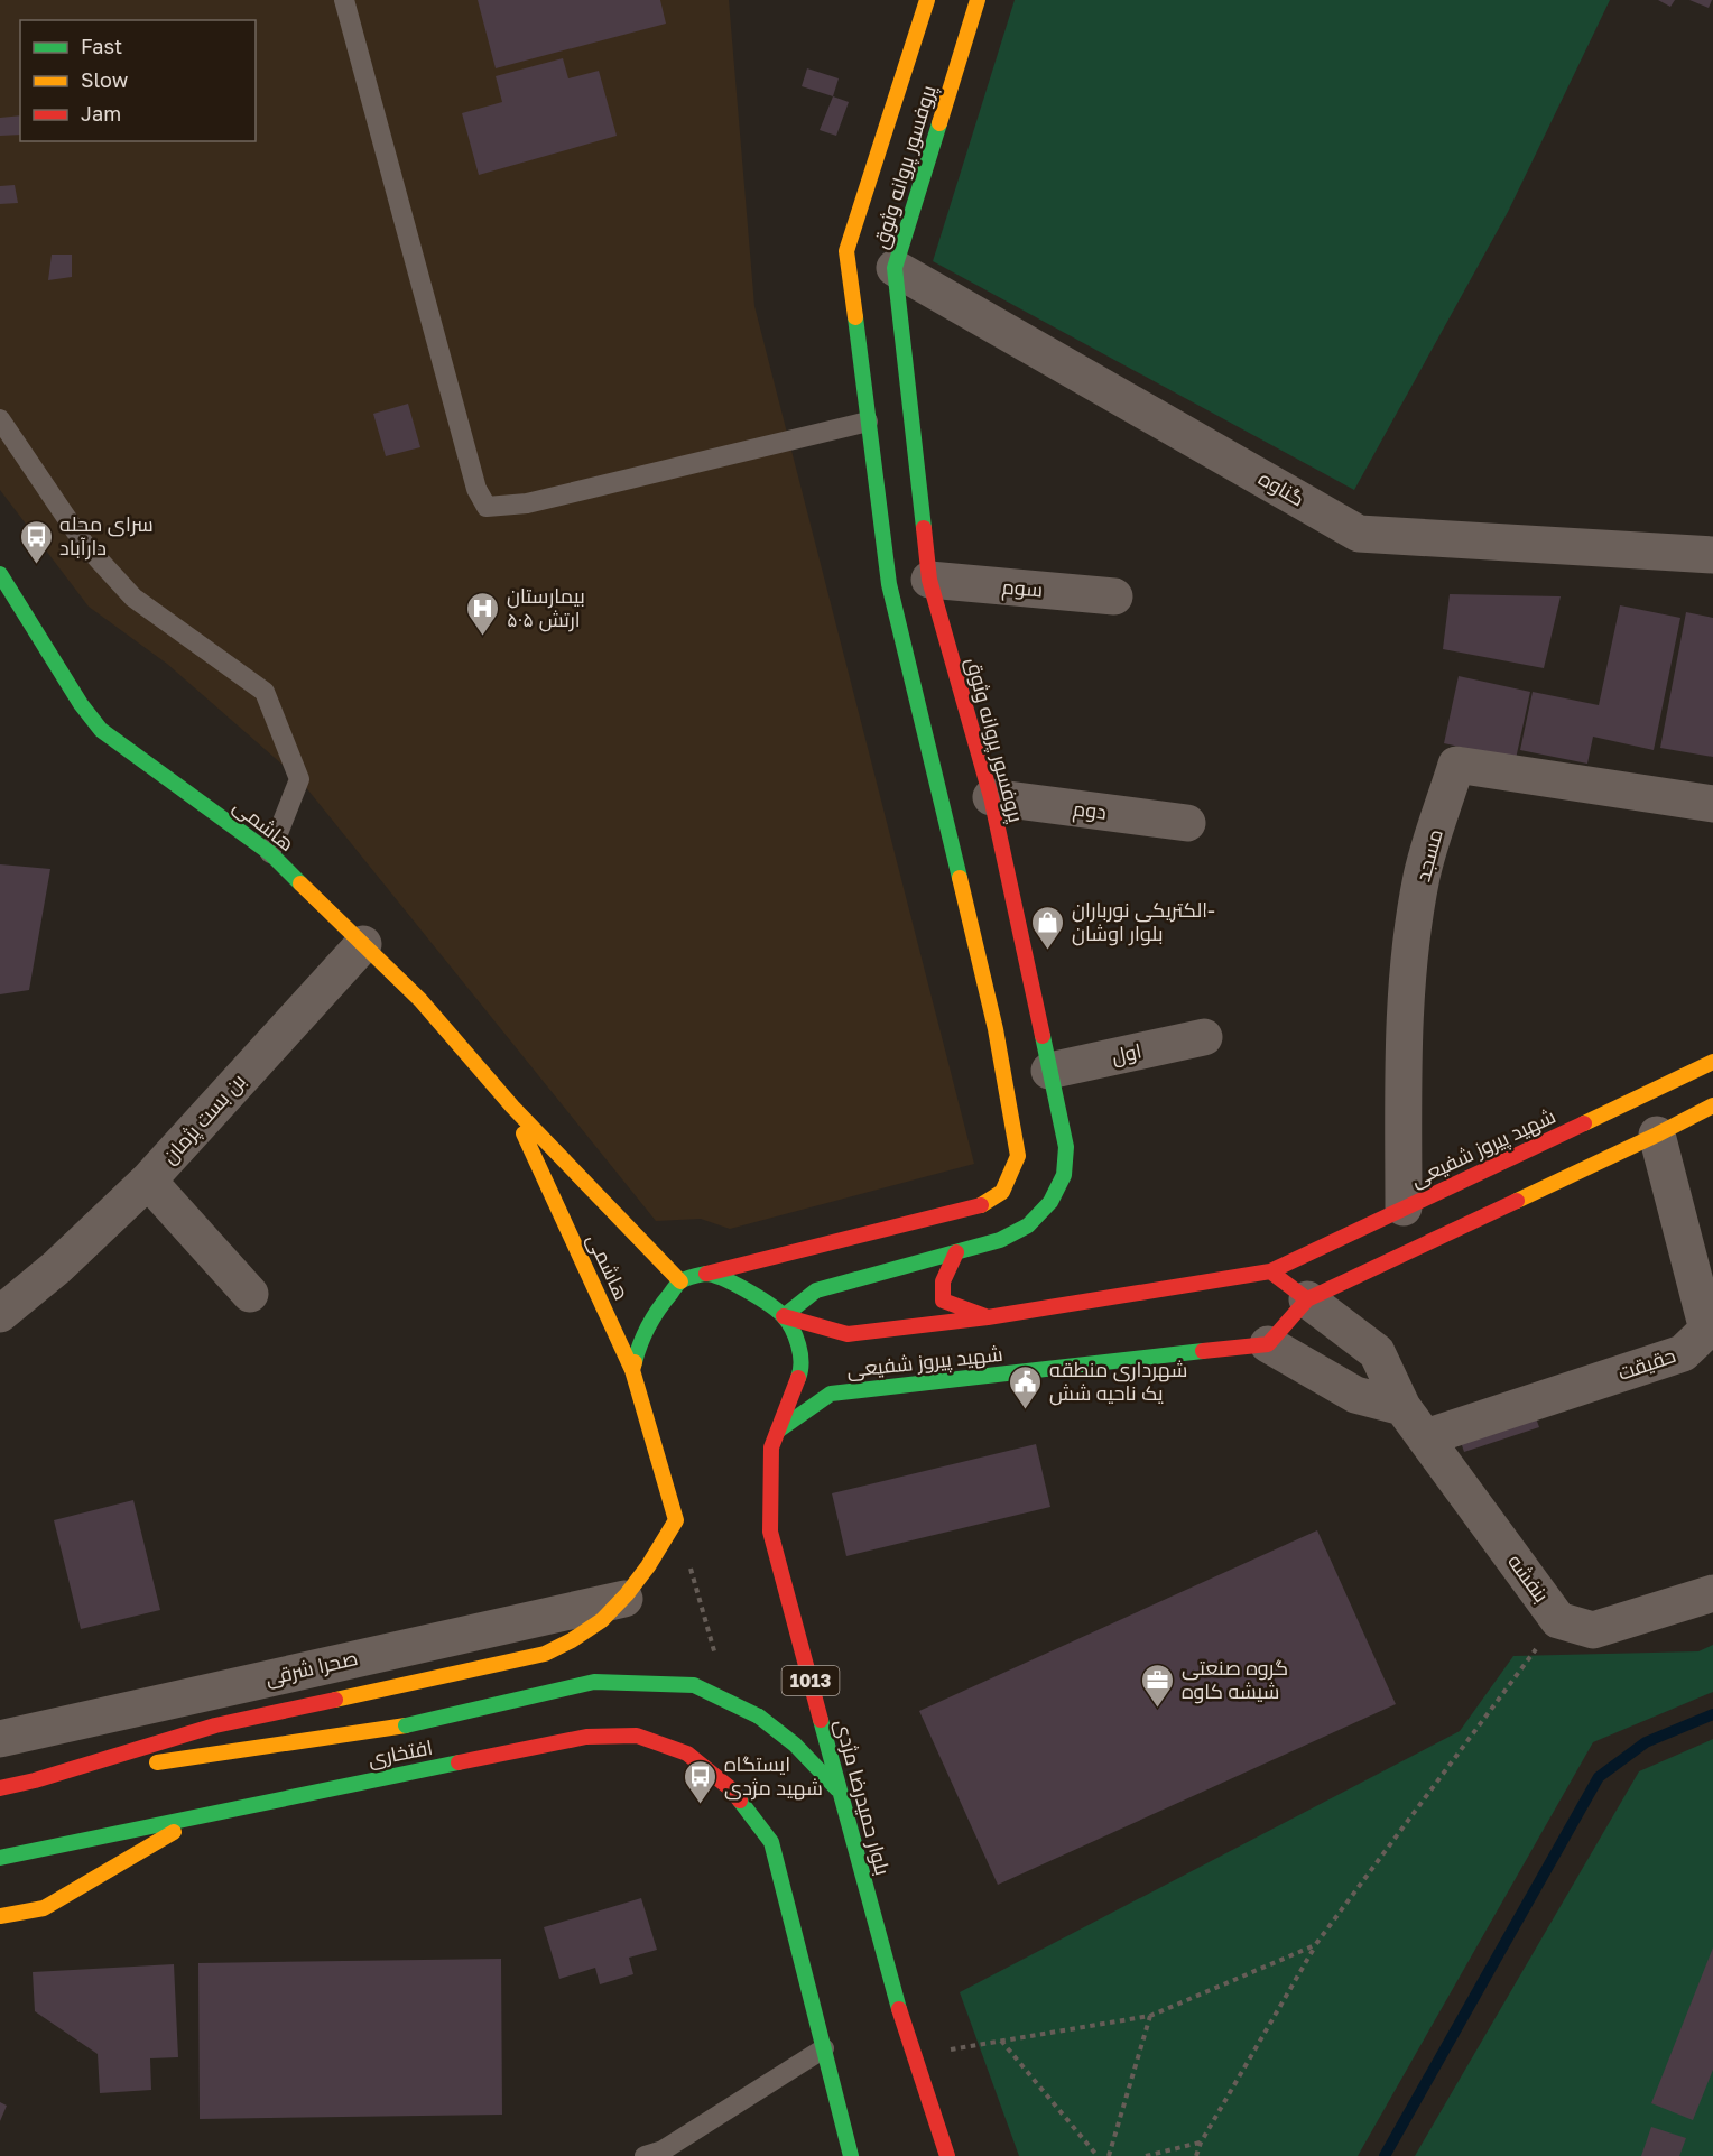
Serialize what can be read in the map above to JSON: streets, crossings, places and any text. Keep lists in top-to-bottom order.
{
  "streets": {
    "main road": [
      "پروفسور پروانه وثوق",
      "هاشمی",
      "شهید پیروز شفیعی",
      "1013",
      "افتخاری",
      "بلوار حمیدرضا مژدی"
    ],
    "street": [
      "گناوه",
      "سوم",
      "دوم",
      "مسجد",
      "اول",
      "بن بست پژمان",
      "حقیقت",
      "بنفشه",
      "صحرا شرقی"
    ]
  },
  "crossings": [
    ["پروفسور پروانه وثوق", "گناوه"],
    ["پروفسور پروانه وثوق", "سوم"],
    ["پروفسور پروانه وثوق", "دوم"],
    ["پروفسور پروانه وثوق", "اول"],
    ["پروفسور پروانه وثوق", "شهید پیروز شفیعی"],
    ["پروفسور پروانه وثوق", "بلوار حمیدرضا مژدی"],
    ["هاشمی", "بن بست پژمان"],
    ["مسجد", "شهید پیروز شفیعی"],
    ["شهید پیروز شفیعی", "حقیقت"],
    ["شهید پیروز شفیعی", "بلوار حمیدرضا مژدی"],
    ["حقیقت", "بنفشه"]
  ],
  "places": {
    "bus stop": ["سرای محله دارآباد", "ایستگاه شهید مژدی"],
    "hospital": ["بیمارستان ۵۰۵ ارتش"],
    "shop": ["الکتریکی نورباران- بلوار اوشان"],
    "public building": ["شهرداری منطقه یک ناحیه شش"],
    "office": ["گروه صنعتی شیشه کاوه"]
  },
  "legend": ["Fast", "Slow", "Jam"]
}
